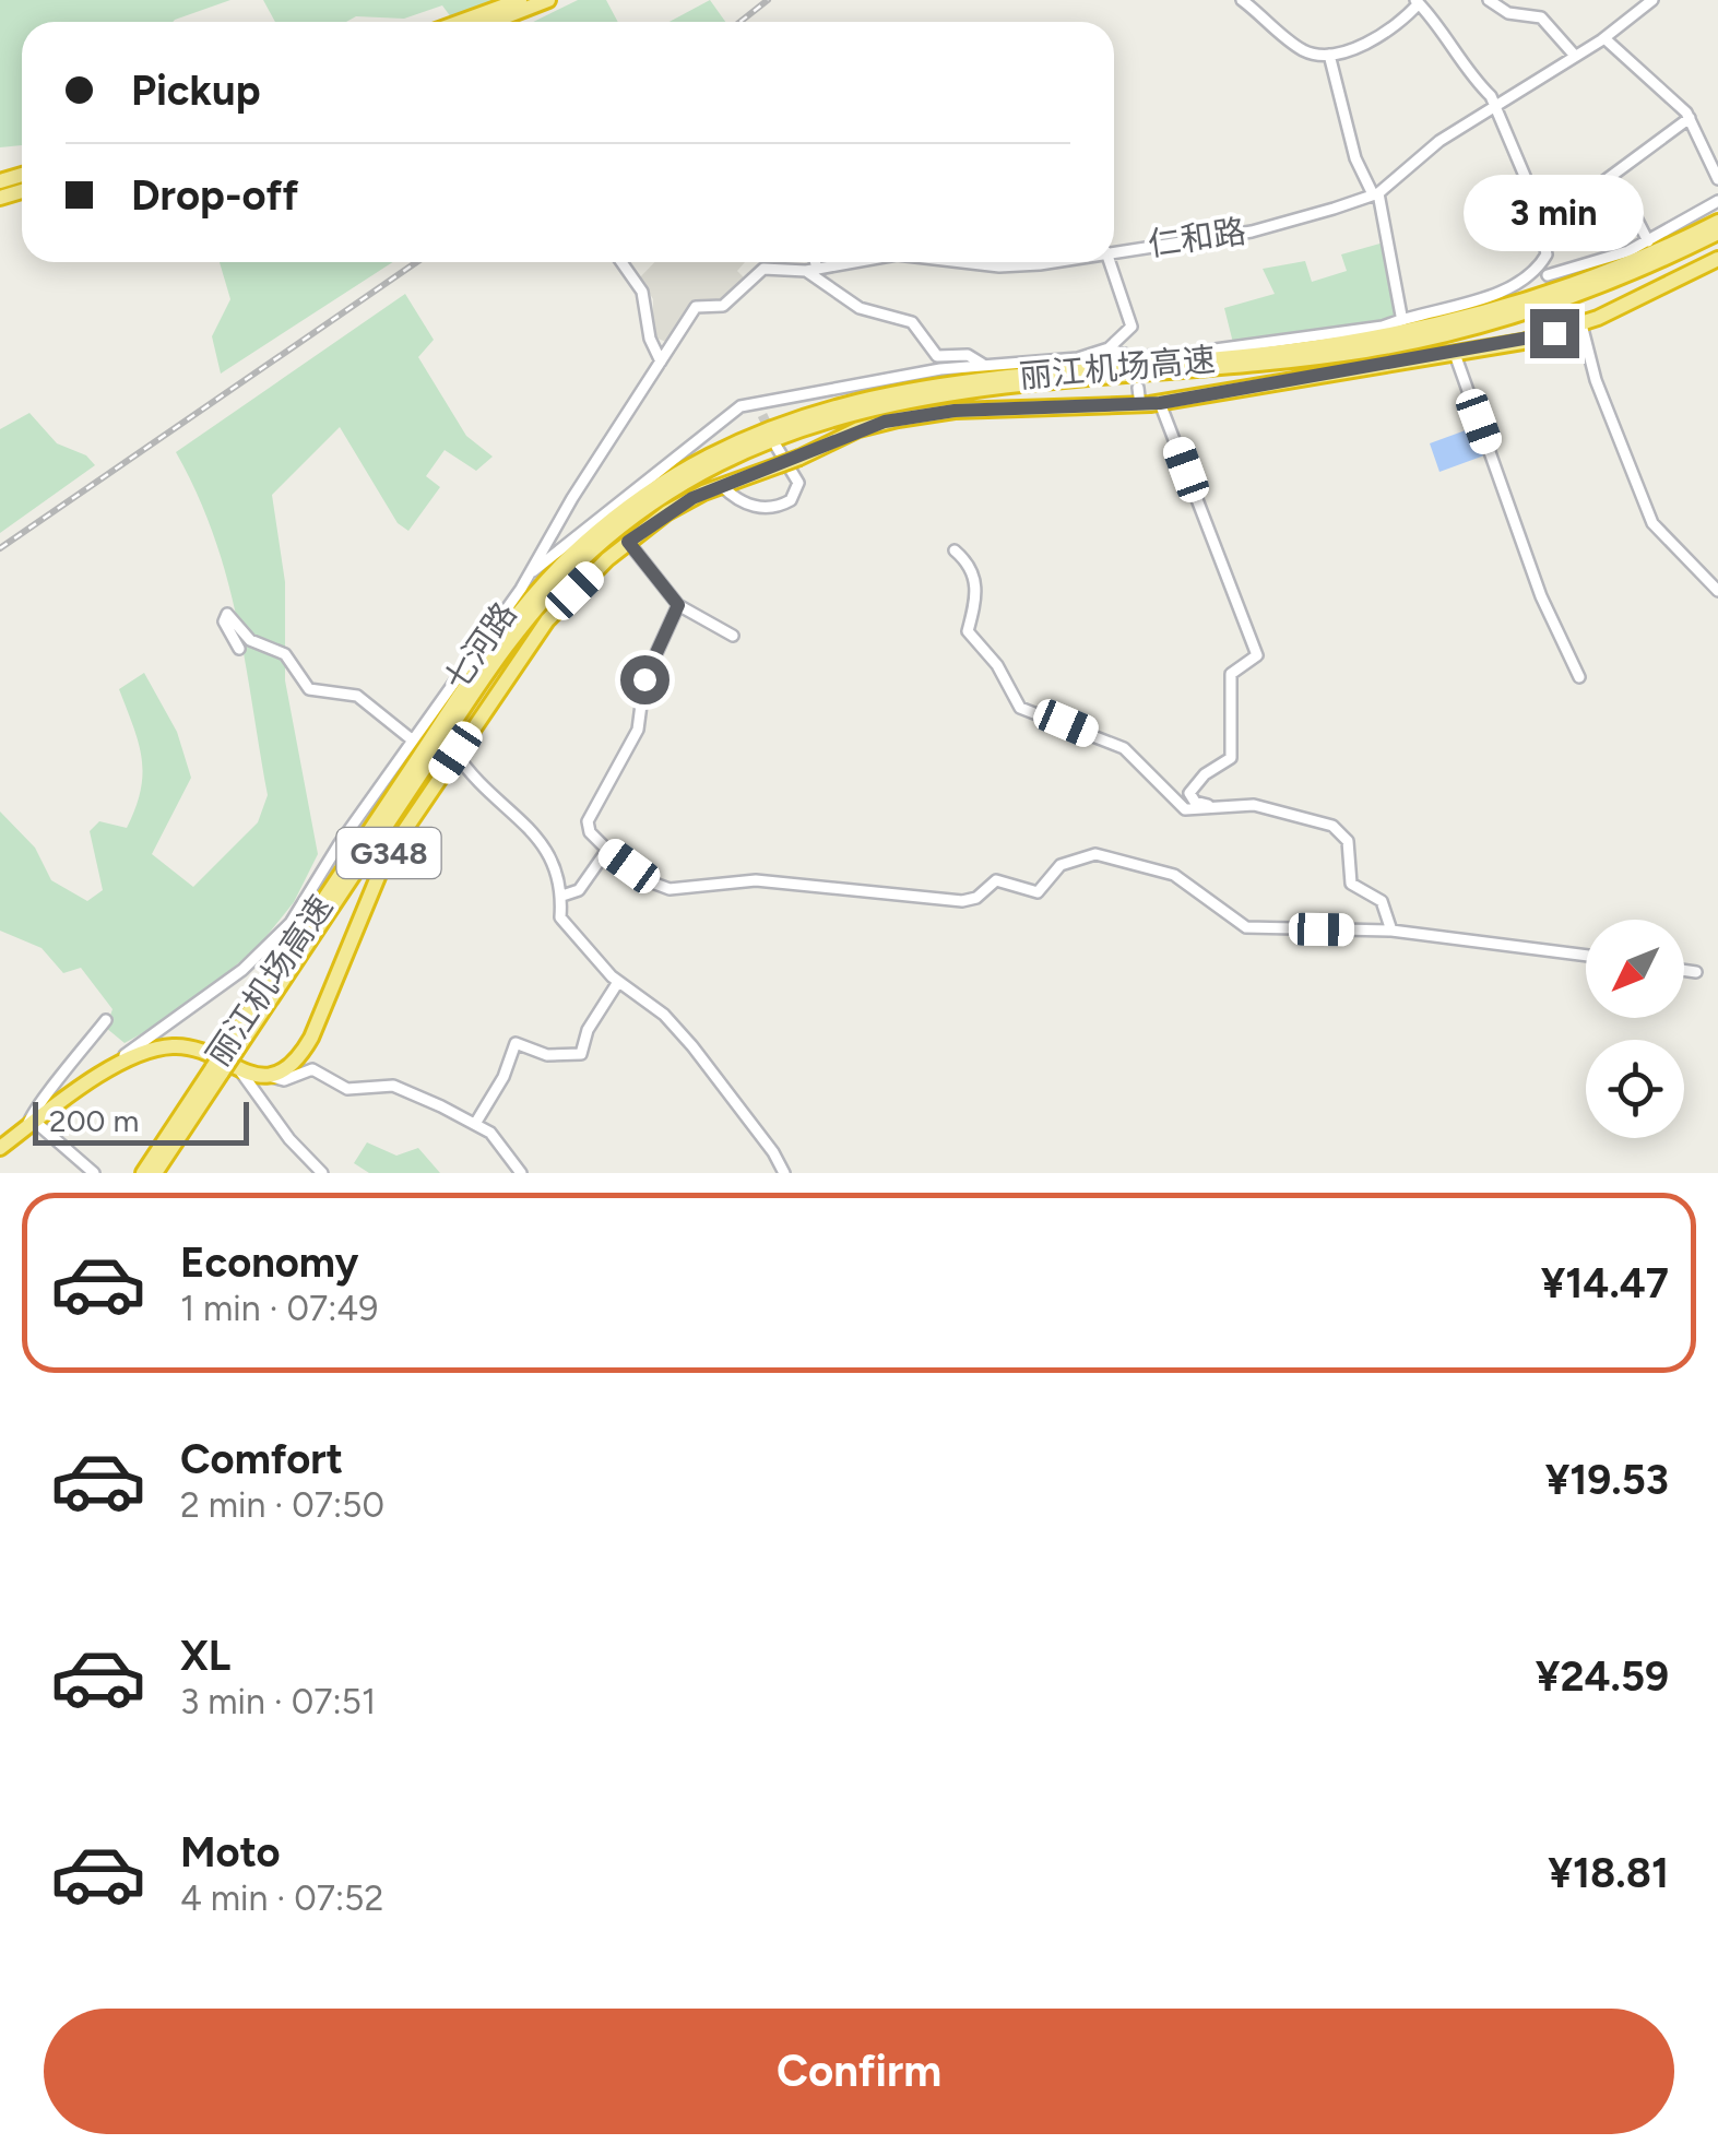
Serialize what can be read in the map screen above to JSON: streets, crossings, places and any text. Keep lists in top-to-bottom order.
{
  "streets": {
    "highway": ["丽江机场高速", "G348"],
    "street": ["仁和路", "七河路"]
  },
  "crossings": [
    ["仁和路", "七河路"]
  ],
  "scale_bar": "200 m",
  "north": "bottom left",
  "page": {
    "banner": ["Pickup", "Drop-off"],
    "bubble": "3 min",
    "scale": "200 m",
    "list": [
      {
        "name": "Economy",
        "note": "1 min · 07:49",
        "value": "¥14.47"
      },
      {
        "name": "Comfort",
        "note": "2 min · 07:50",
        "value": "¥19.53"
      },
      {
        "name": "XL",
        "note": "3 min · 07:51",
        "value": "¥24.59"
      },
      {
        "name": "Moto",
        "note": "4 min · 07:52",
        "value": "¥18.81"
      }
    ],
    "buttons": "Confirm"
  }
}
